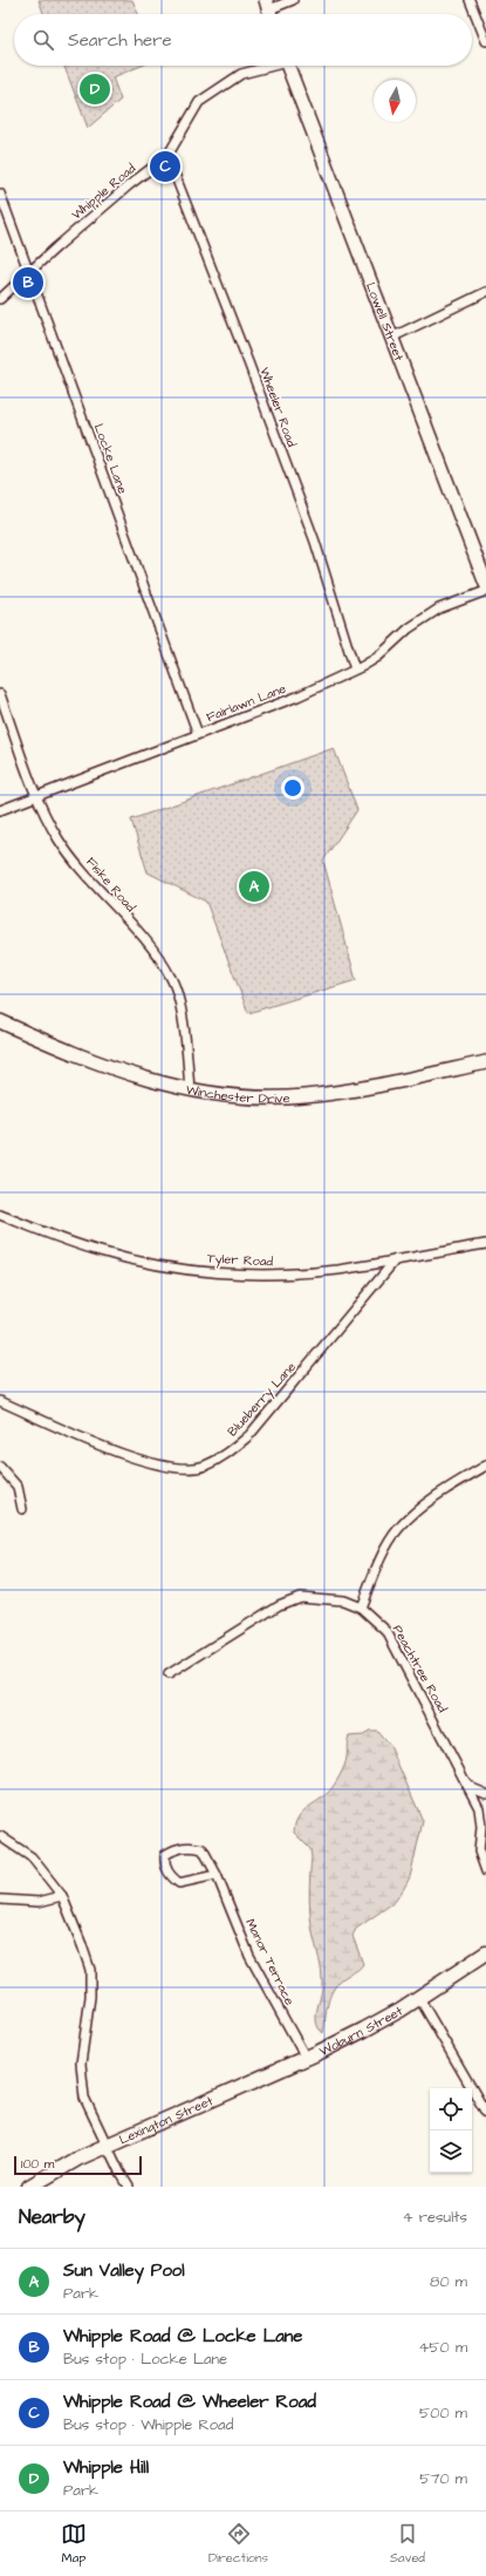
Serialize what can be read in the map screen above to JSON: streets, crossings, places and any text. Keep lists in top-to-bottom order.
{
  "streets": {
    "main road": [
      "Lowell Street",
      "Winchester Drive",
      "Woburn Street",
      "Lexington Street"
    ],
    "street": [
      "Whipple Road",
      "Wheeler Road",
      "Locke Lane",
      "Fairlawn Lane",
      "Fiske Road",
      "Tyler Road",
      "Blueberry Lane",
      "Peachtree Road",
      "Manor Terrace"
    ]
  },
  "crossings": [
    ["Whipple Road", "Wheeler Road"],
    ["Whipple Road", "Locke Lane"],
    ["Wheeler Road", "Fairlawn Lane"],
    ["Locke Lane", "Fairlawn Lane"],
    ["Fairlawn Lane", "Fiske Road"],
    ["Fiske Road", "Winchester Drive"],
    ["Tyler Road", "Blueberry Lane"],
    ["Manor Terrace", "Woburn Street"],
    ["Woburn Street", "Lexington Street"]
  ],
  "scale_bar": "100 m",
  "north": "bottom",
  "page": {
    "search": "Search here",
    "pins": [
      "D",
      "C",
      "B",
      "A"
    ],
    "scale": "100 m",
    "heading": ["Nearby", "4 results"],
    "list": [
      {
        "mark": "A",
        "name": "Sun Valley Pool",
        "note": "Park",
        "value": "80 m"
      },
      {
        "mark": "B",
        "name": "Whipple Road @ Locke Lane",
        "note": "Bus stop · Locke Lane",
        "value": "450 m"
      },
      {
        "mark": "C",
        "name": "Whipple Road @ Wheeler Road",
        "note": "Bus stop · Whipple Road",
        "value": "500 m"
      },
      {
        "mark": "D",
        "name": "Whipple Hill",
        "note": "Park",
        "value": "570 m"
      }
    ],
    "nav": ["Map", "Directions", "Saved"]
  }
}
